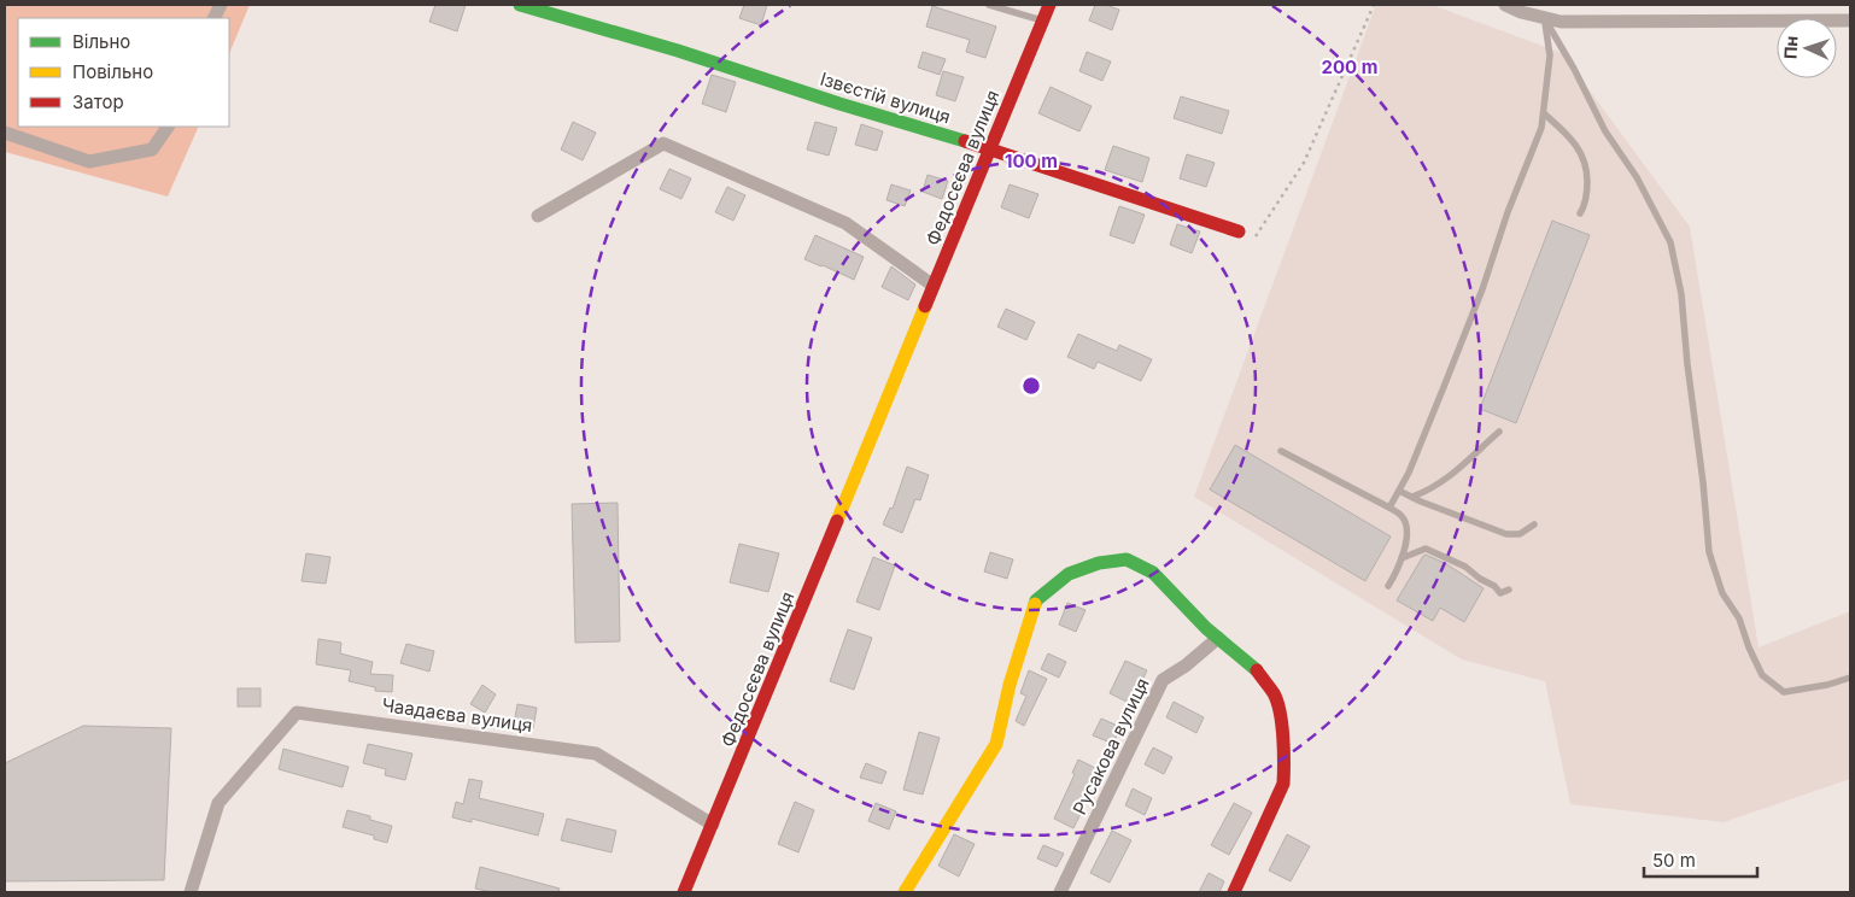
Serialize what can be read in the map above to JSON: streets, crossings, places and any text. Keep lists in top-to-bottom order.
{
  "streets": {
    "street": [
      "Ізвєстій вулиця",
      "Федосєєва вулиця",
      "Чаадаєва вулиця",
      "Русакова вулиця"
    ]
  },
  "crossings": [
    ["Ізвєстій вулиця", "Федосєєва вулиця"],
    ["Федосєєва вулиця", "Чаадаєва вулиця"]
  ],
  "legend": ["Вільно", "Повільно", "Затор"],
  "scale_bar": "50 m",
  "north": "left",
  "rings": ["200 m", "100 m"]
}
